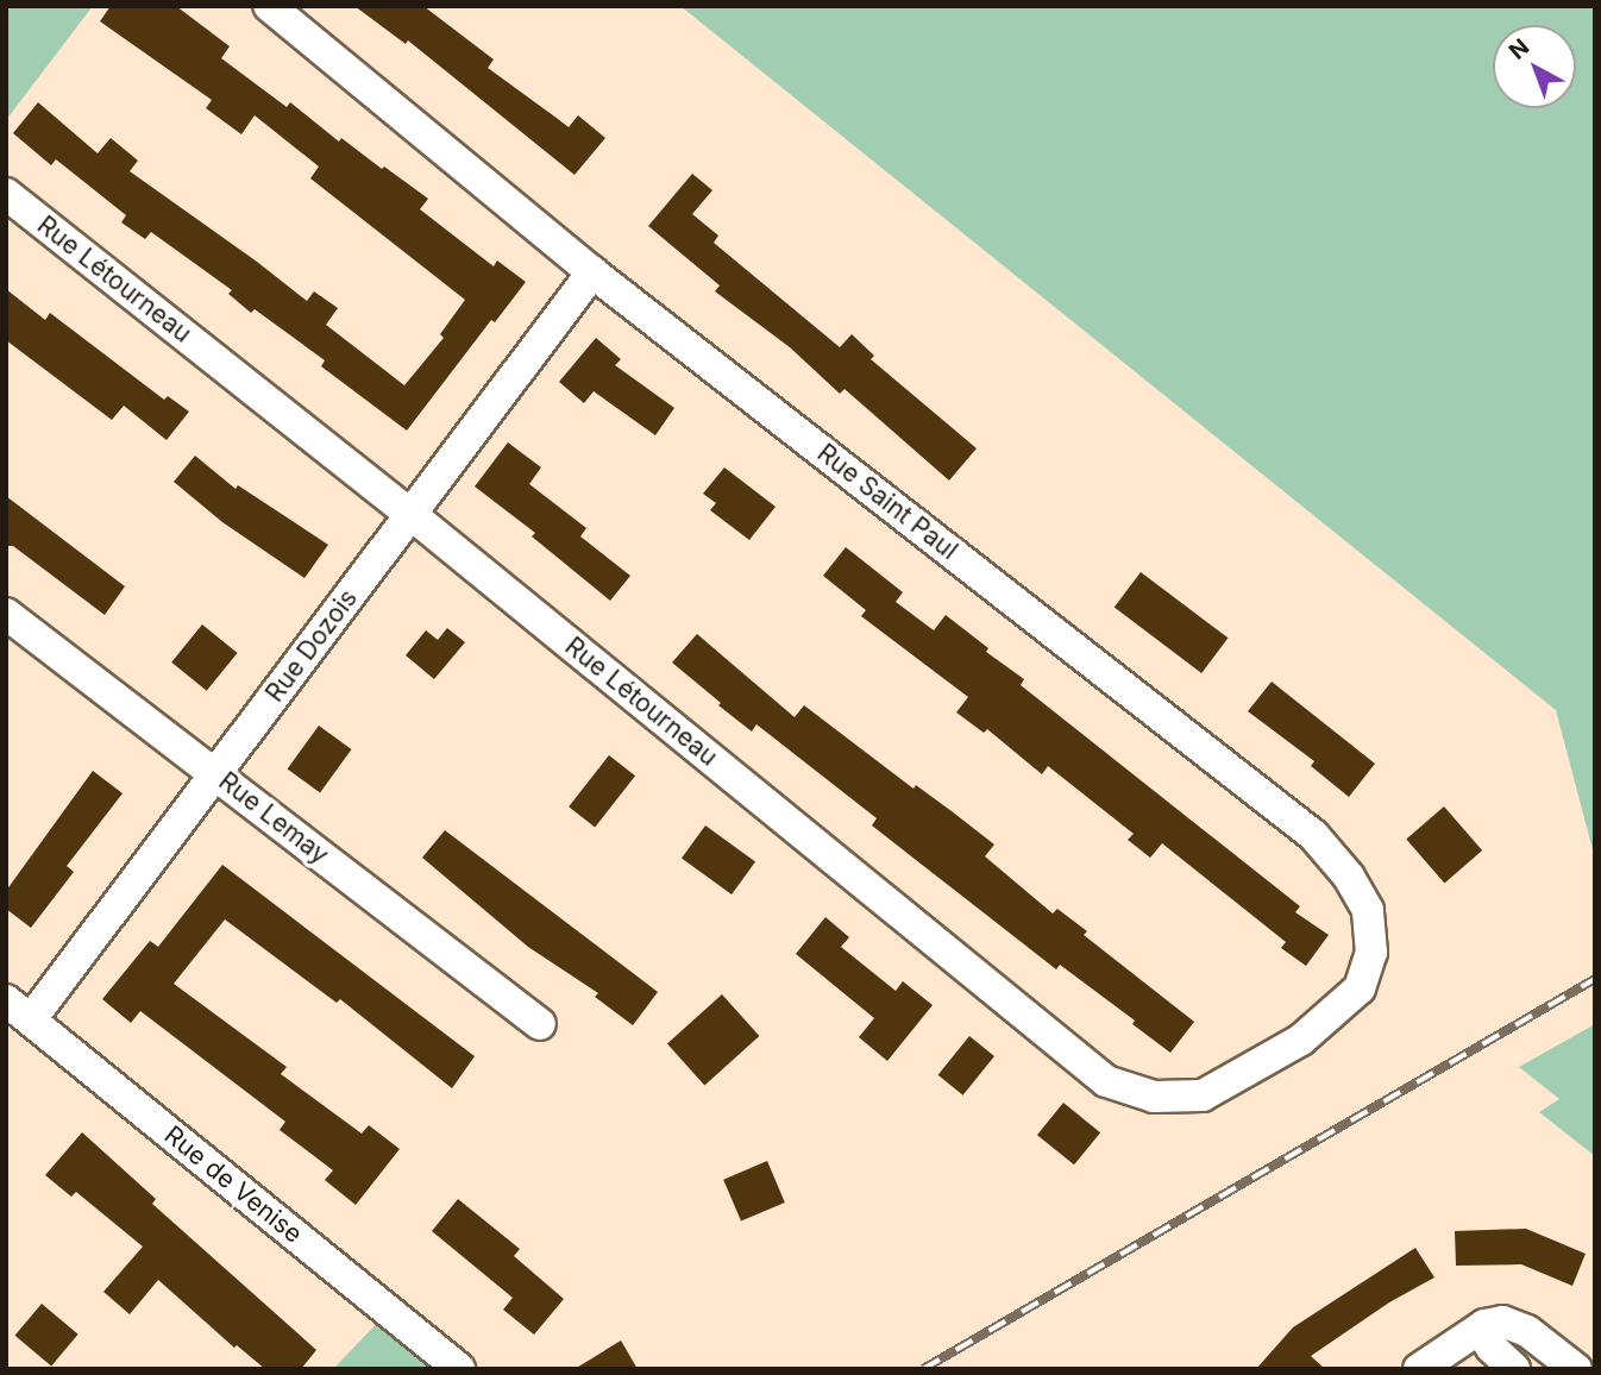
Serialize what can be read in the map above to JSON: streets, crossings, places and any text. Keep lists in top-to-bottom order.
{
  "streets": {
    "street": [
      "Rue Létourneau",
      "Rue Saint Paul",
      "Rue Dozois",
      "Rue Lemay",
      "Rue de Venise"
    ]
  },
  "crossings": [
    ["Rue Létourneau", "Rue Saint Paul"],
    ["Rue Létourneau", "Rue Dozois"],
    ["Rue Saint Paul", "Rue Dozois"],
    ["Rue Dozois", "Rue Lemay"],
    ["Rue Dozois", "Rue de Venise"]
  ],
  "north": "top left"
}
